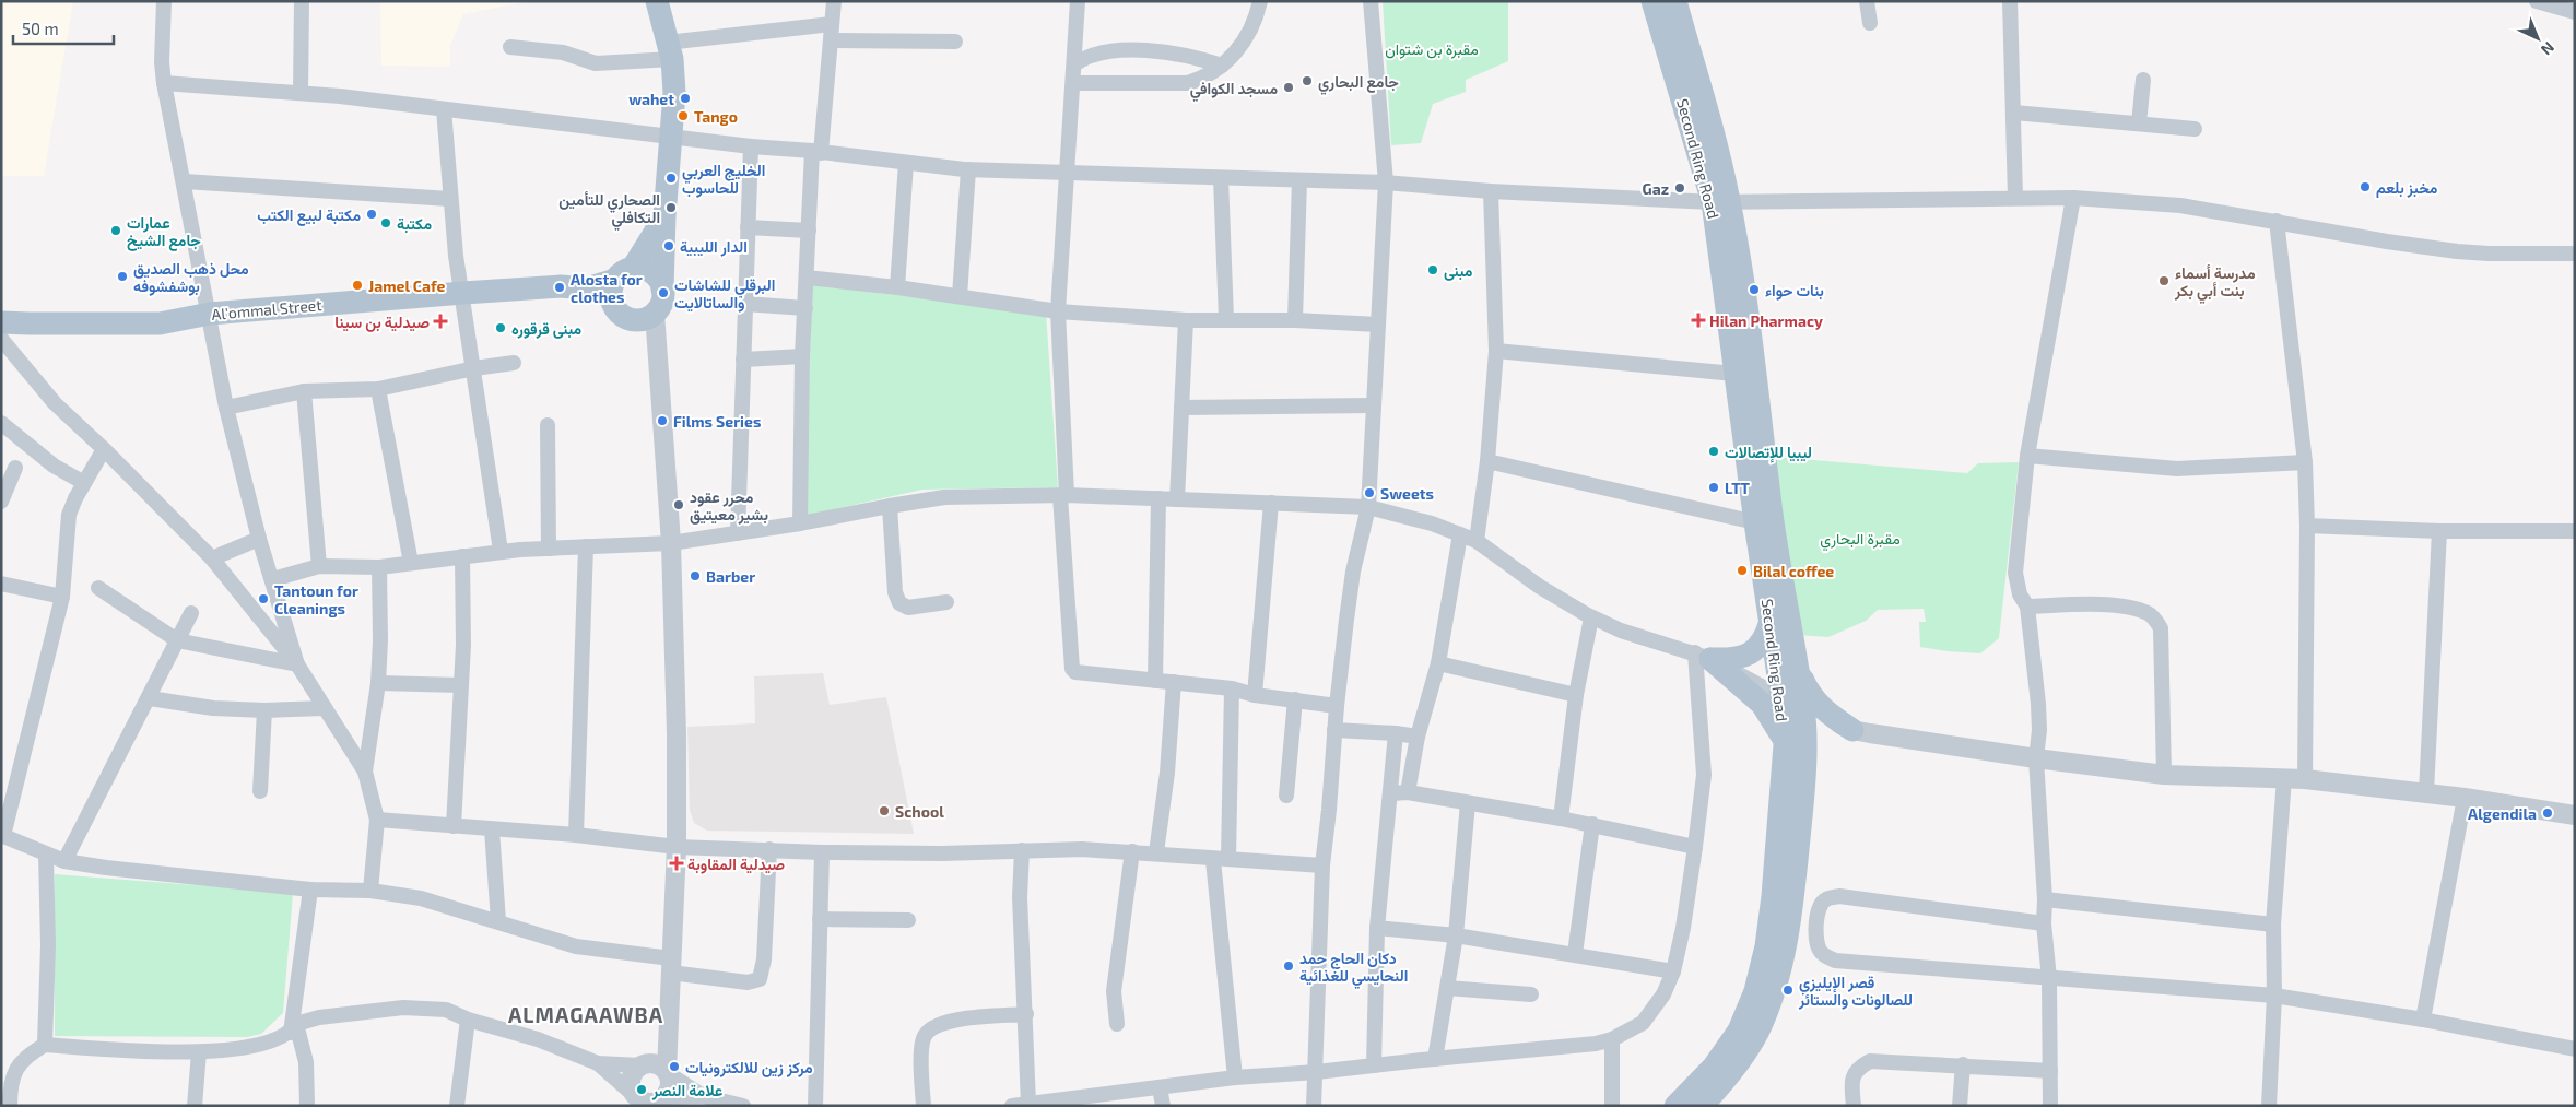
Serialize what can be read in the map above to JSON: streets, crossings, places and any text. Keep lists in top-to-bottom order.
{
  "streets": {
    "main road": ["Second Ring Road", "Al'ommal Street"]
  },
  "districts": ["ALMAGAAWBA"],
  "parks": ["مقبرة بن شتوان", "مقبرة البحاري"],
  "places": {
    "other": [
      "جامع البحاري",
      "مسجد الكوافي",
      "wahet",
      "Tango",
      "الخليج العربي للحاسوب",
      "مخبز بلعم",
      "Gaz",
      "الصحاري للتأمين التكافلي",
      "مكتبة لبيع الكتب",
      "مكتبة",
      "عمارات جامع الشيخ",
      "الدار الليبية",
      "مبنى",
      "محل ذهب الصديق بوشفشوفه",
      "مدرسة أسماء بنت أبي بكر",
      "Jamel Cafe",
      "Alosta for clothes",
      "بنات حواء",
      "البرقلي للشاشات والساتالايت",
      "مبنى قرقوره",
      "Films Series",
      "ليبيا للإتصالات",
      "LTT",
      "Sweets",
      "محرر عقود بشير معيتيق",
      "Bilal coffee",
      "Barber",
      "Tantoun for Cleanings",
      "School",
      "Algendila",
      "دكان الحاج حمد النحايسي للغذائية",
      "قصر الإيليزي للصالونات والستائر",
      "مركز زين للالكترونيات",
      "علامة النصر"
    ],
    "health": ["Hilan Pharmacy", "صيدلية بن سينا", "صيدلية المقاوبة"]
  },
  "scale_bar": "50 m",
  "north": "bottom right"
}
